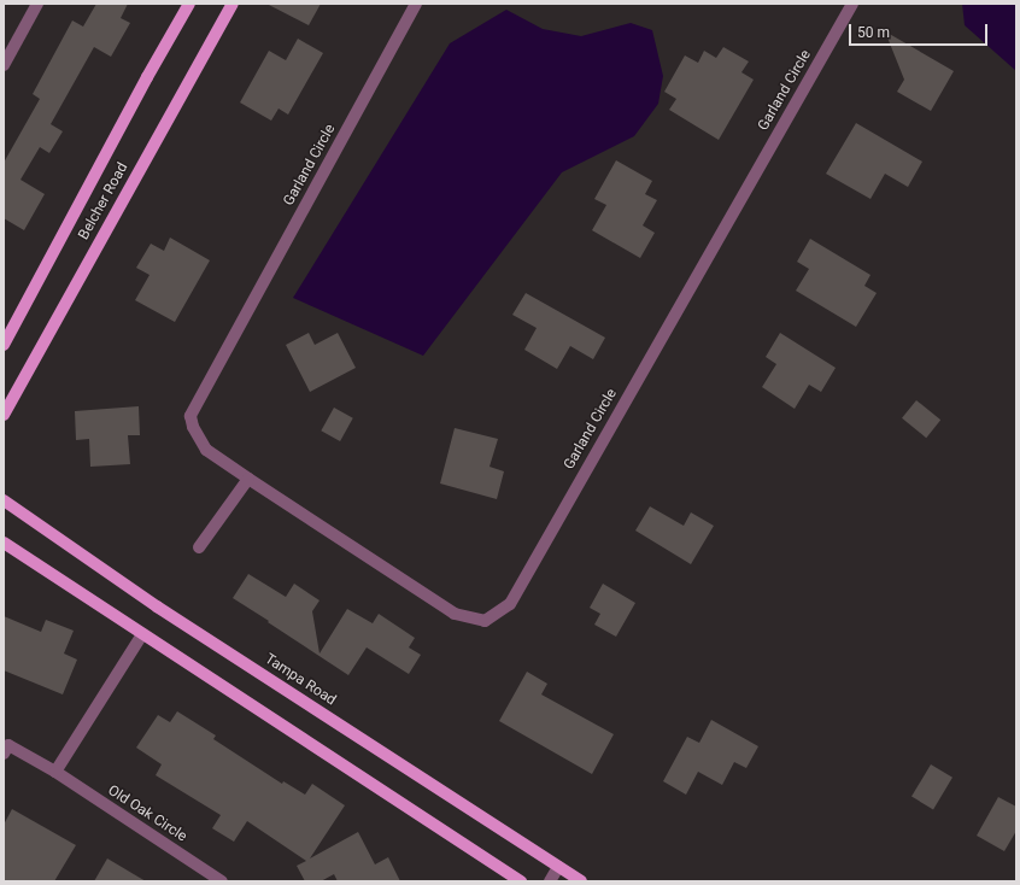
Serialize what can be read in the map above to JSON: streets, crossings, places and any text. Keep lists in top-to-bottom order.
{
  "streets": {
    "main road": ["Belcher Road", "Tampa Road"],
    "street": ["Garland Circle", "Old Oak Circle"]
  },
  "scale_bar": "50 m"
}
